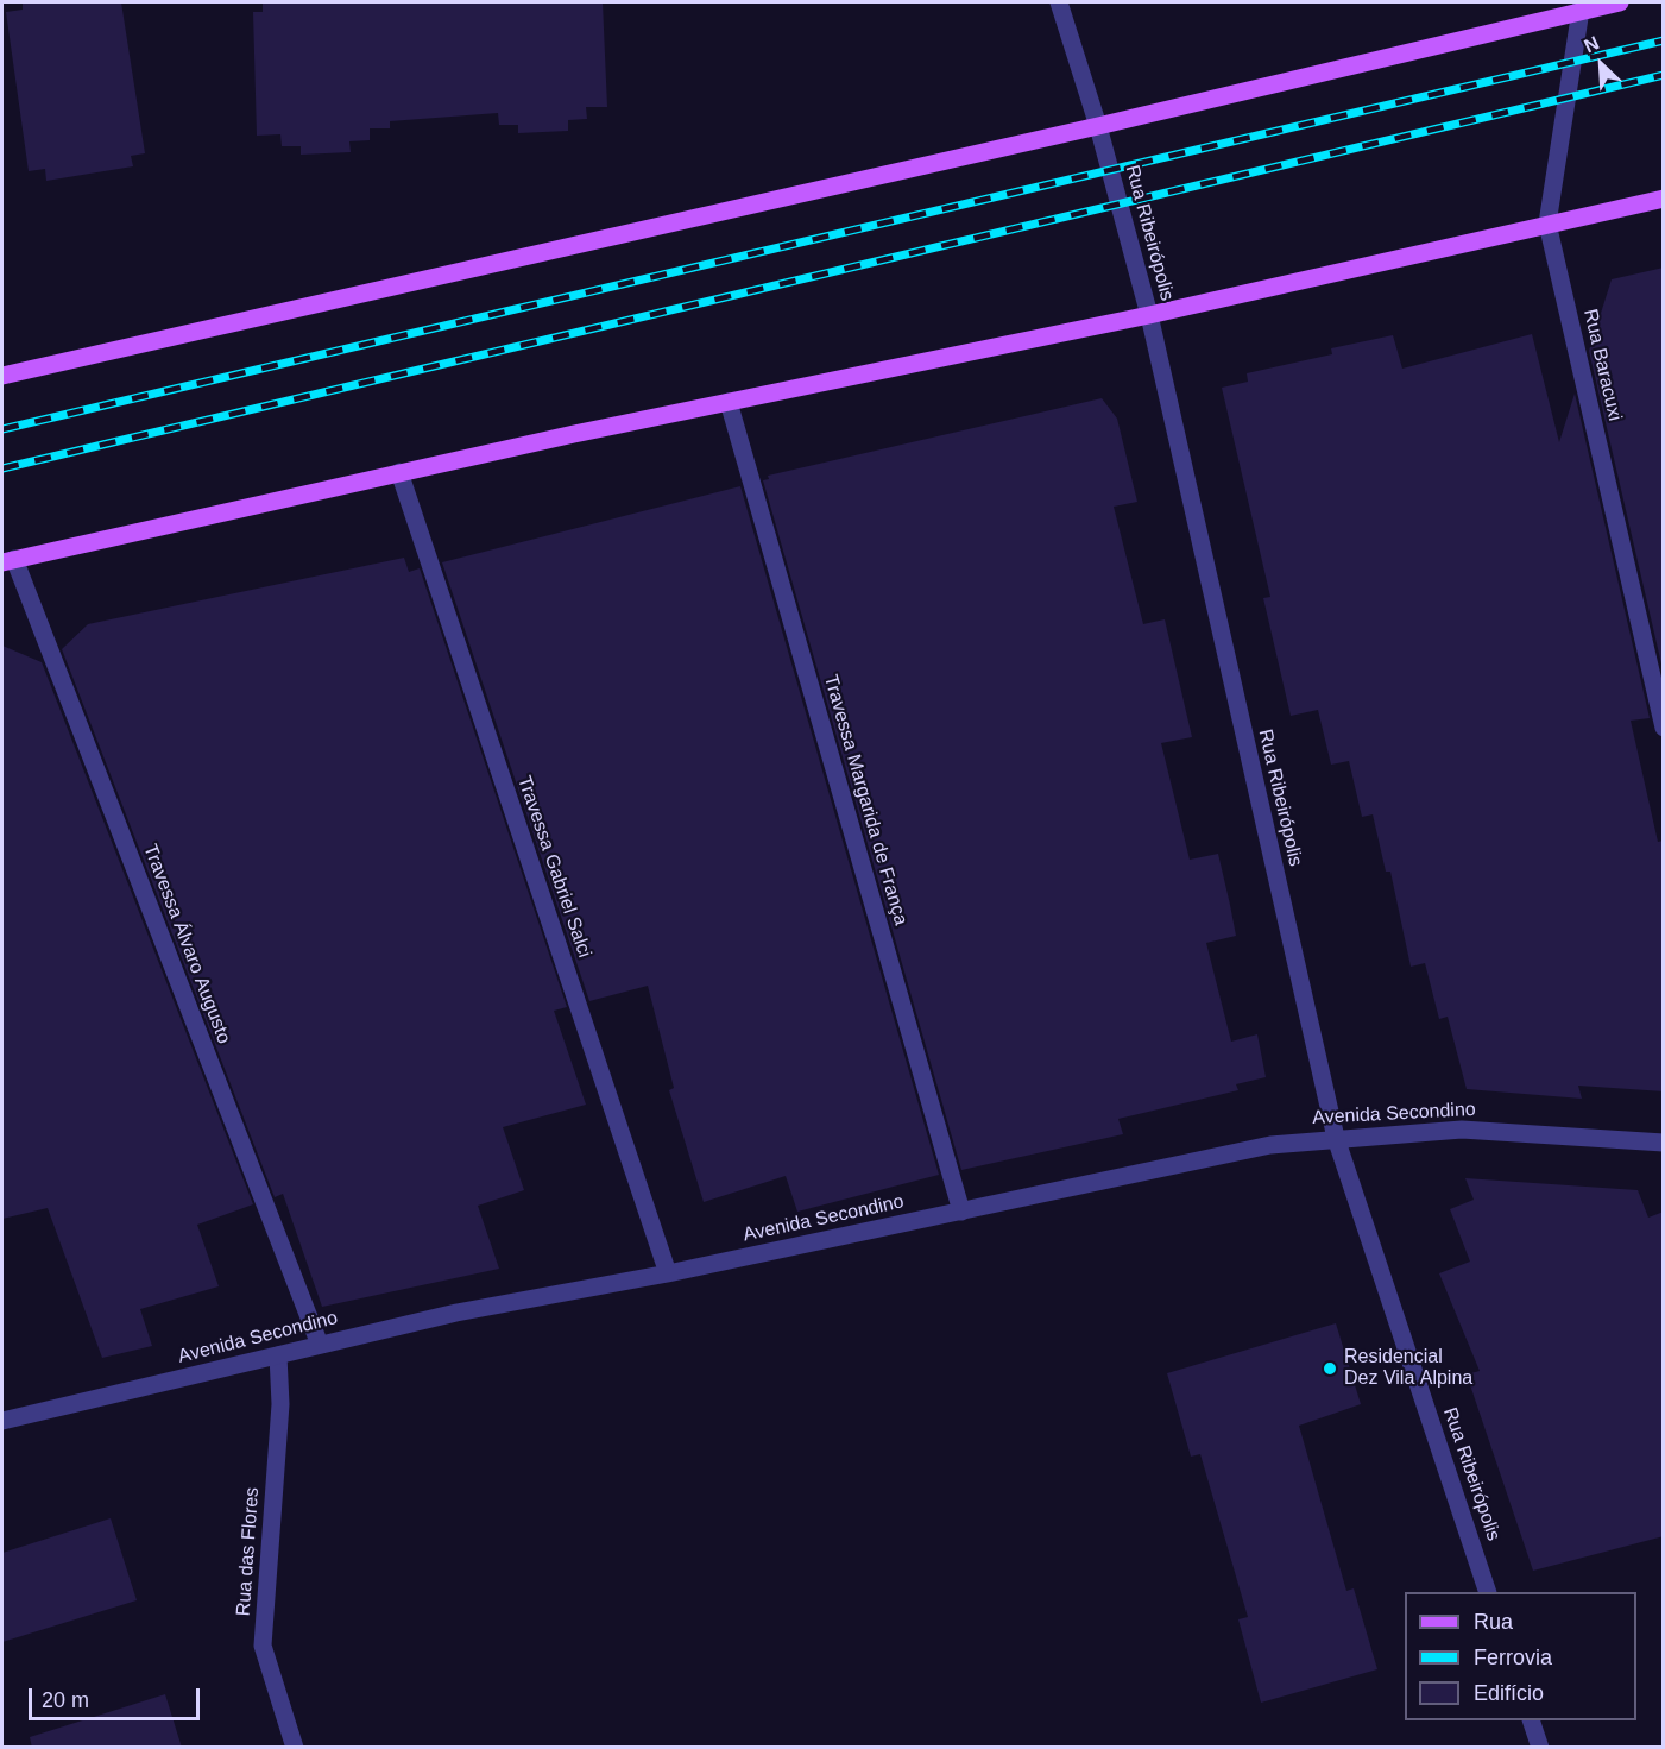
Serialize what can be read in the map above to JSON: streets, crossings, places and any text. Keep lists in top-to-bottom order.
{
  "streets": {
    "street": [
      "Rua Ribeirópolis",
      "Rua Baracuxi",
      "Travessa Margarida de França",
      "Travessa Gabriel Salci",
      "Travessa Álvaro Augusto",
      "Avenida Secondino",
      "Rua das Flores"
    ]
  },
  "crossings": [
    ["Rua Ribeirópolis", "Avenida Secondino"],
    ["Travessa Margarida de França", "Avenida Secondino"],
    ["Travessa Gabriel Salci", "Avenida Secondino"],
    ["Travessa Álvaro Augusto", "Avenida Secondino"],
    ["Avenida Secondino", "Rua das Flores"]
  ],
  "places": ["Residencial Dez Vila Alpina"],
  "legend": ["Rua", "Ferrovia", "Edifício"],
  "scale_bar": "20 m",
  "north": "top left"
}
